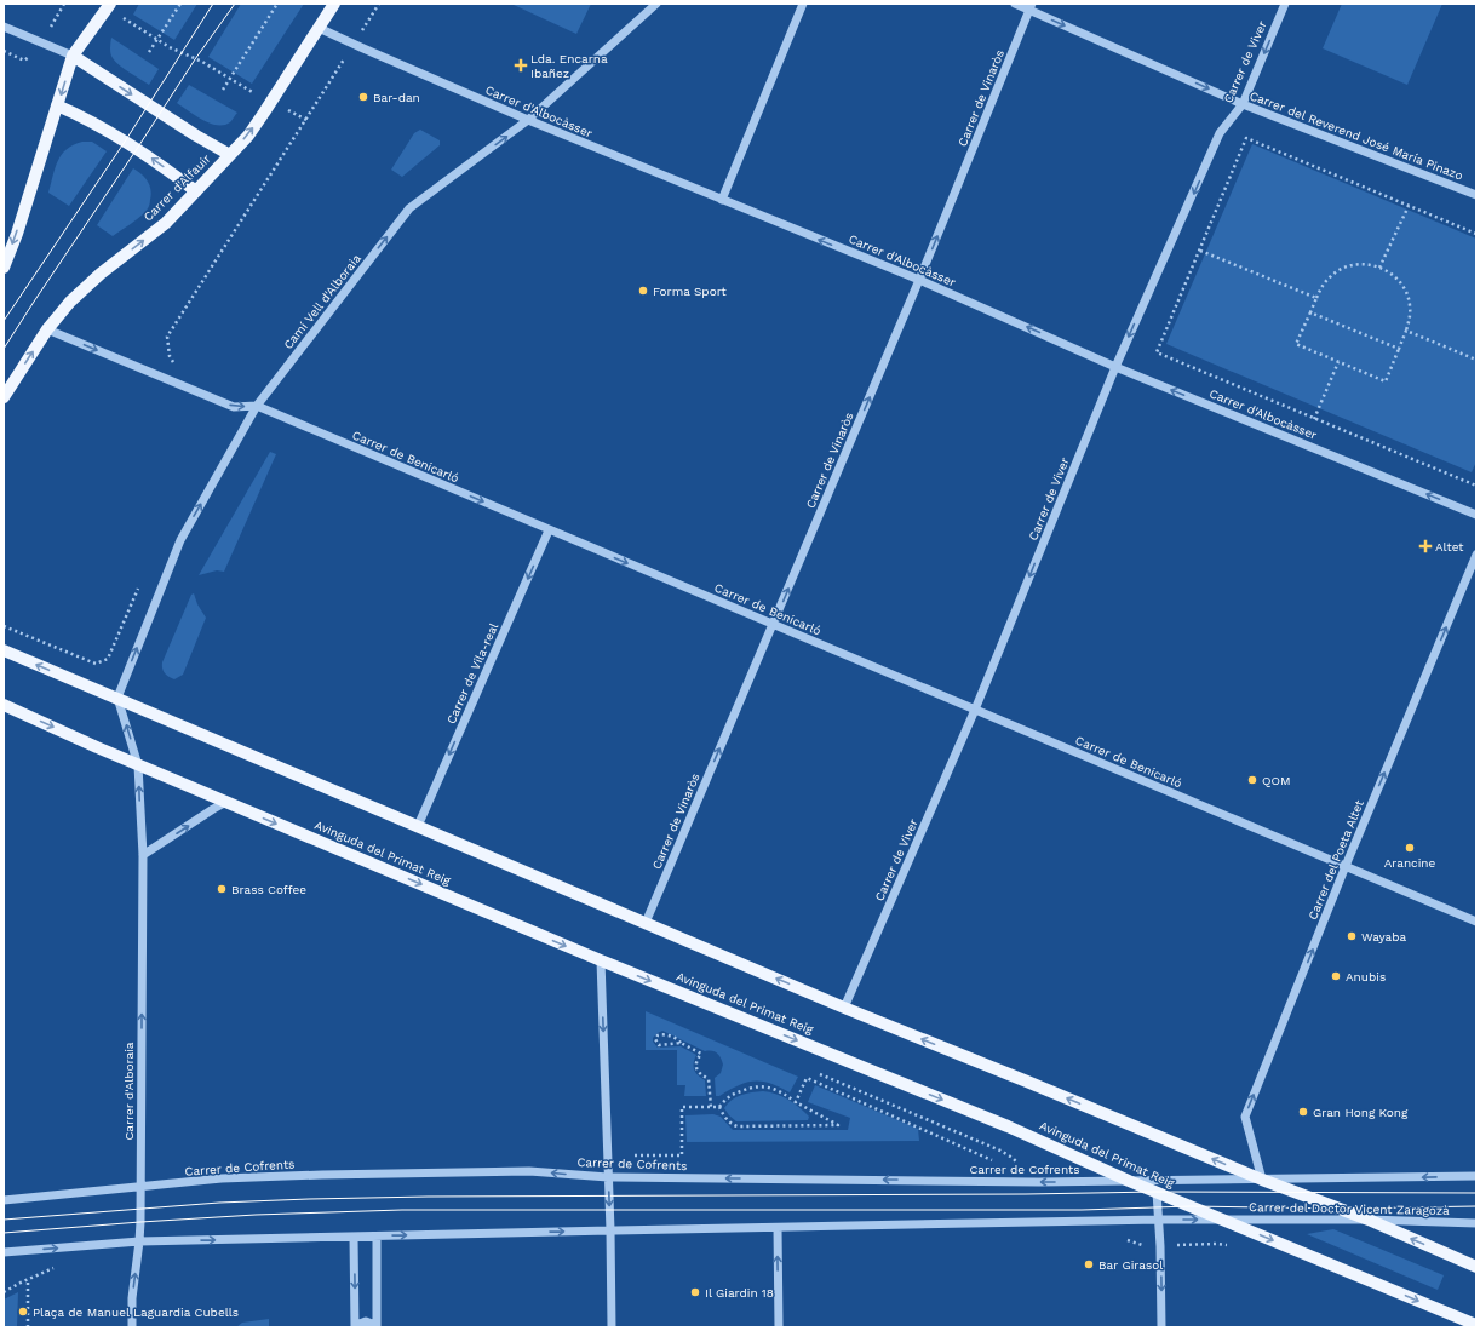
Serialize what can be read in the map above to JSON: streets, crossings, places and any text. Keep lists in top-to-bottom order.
{
  "streets": {
    "main road": ["Carrer d'Alfauir", "Avinguda del Primat Reig"],
    "street": [
      "Carrer de Viver",
      "Carrer de Vinaròs",
      "Carrer d'Albocàsser",
      "Carrer del Reverend José María Pinazo",
      "Camí Vell d'Alboraia",
      "Carrer de Benicarló",
      "Carrer de Vila-real",
      "Carrer del Poeta Altet",
      "Carrer d'Alboraia",
      "Carrer de Cofrents",
      "Carrer del Doctor Vicent Zaragozà"
    ]
  },
  "crossings": [
    ["Carrer de Viver", "Carrer d'Albocàsser"],
    ["Carrer de Viver", "Carrer del Reverend José María Pinazo"],
    ["Carrer de Viver", "Carrer de Benicarló"],
    ["Carrer de Vinaròs", "Carrer d'Albocàsser"],
    ["Carrer de Vinaròs", "Carrer del Reverend José María Pinazo"],
    ["Carrer de Vinaròs", "Carrer de Benicarló"],
    ["Carrer d'Albocàsser", "Carrer d'Alfauir"],
    ["Carrer d'Albocàsser", "Camí Vell d'Alboraia"],
    ["Carrer d'Alfauir", "Carrer de Benicarló"],
    ["Camí Vell d'Alboraia", "Carrer de Benicarló"],
    ["Camí Vell d'Alboraia", "Carrer d'Alboraia"],
    ["Carrer de Benicarló", "Carrer de Vila-real"],
    ["Carrer de Benicarló", "Carrer del Poeta Altet"],
    ["Avinguda del Primat Reig", "Carrer d'Alboraia"],
    ["Avinguda del Primat Reig", "Carrer de Cofrents"],
    ["Avinguda del Primat Reig", "Carrer del Doctor Vicent Zaragozà"],
    ["Carrer del Poeta Altet", "Carrer de Cofrents"],
    ["Carrer d'Alboraia", "Carrer de Cofrents"]
  ],
  "one_way": [
    "Carrer de Viver",
    "Carrer de Vinaròs",
    "Carrer d'Albocàsser",
    "Carrer del Reverend José María Pinazo",
    "Carrer d'Alfauir",
    "Camí Vell d'Alboraia",
    "Carrer de Benicarló",
    "Carrer de Vila-real",
    "Carrer del Poeta Altet",
    "Carrer d'Alboraia"
  ],
  "places": {
    "health": ["Lda. Encarna Ibañez", "Altet"],
    "other": [
      "Bar-dan",
      "Forma Sport",
      "QOM",
      "Arancine",
      "Brass Coffee",
      "Wayaba",
      "Anubis",
      "Gran Hong Kong",
      "Bar Girasol",
      "Il Giardin 18",
      "Plaça de Manuel Laguardia Cubells"
    ]
  }
}
